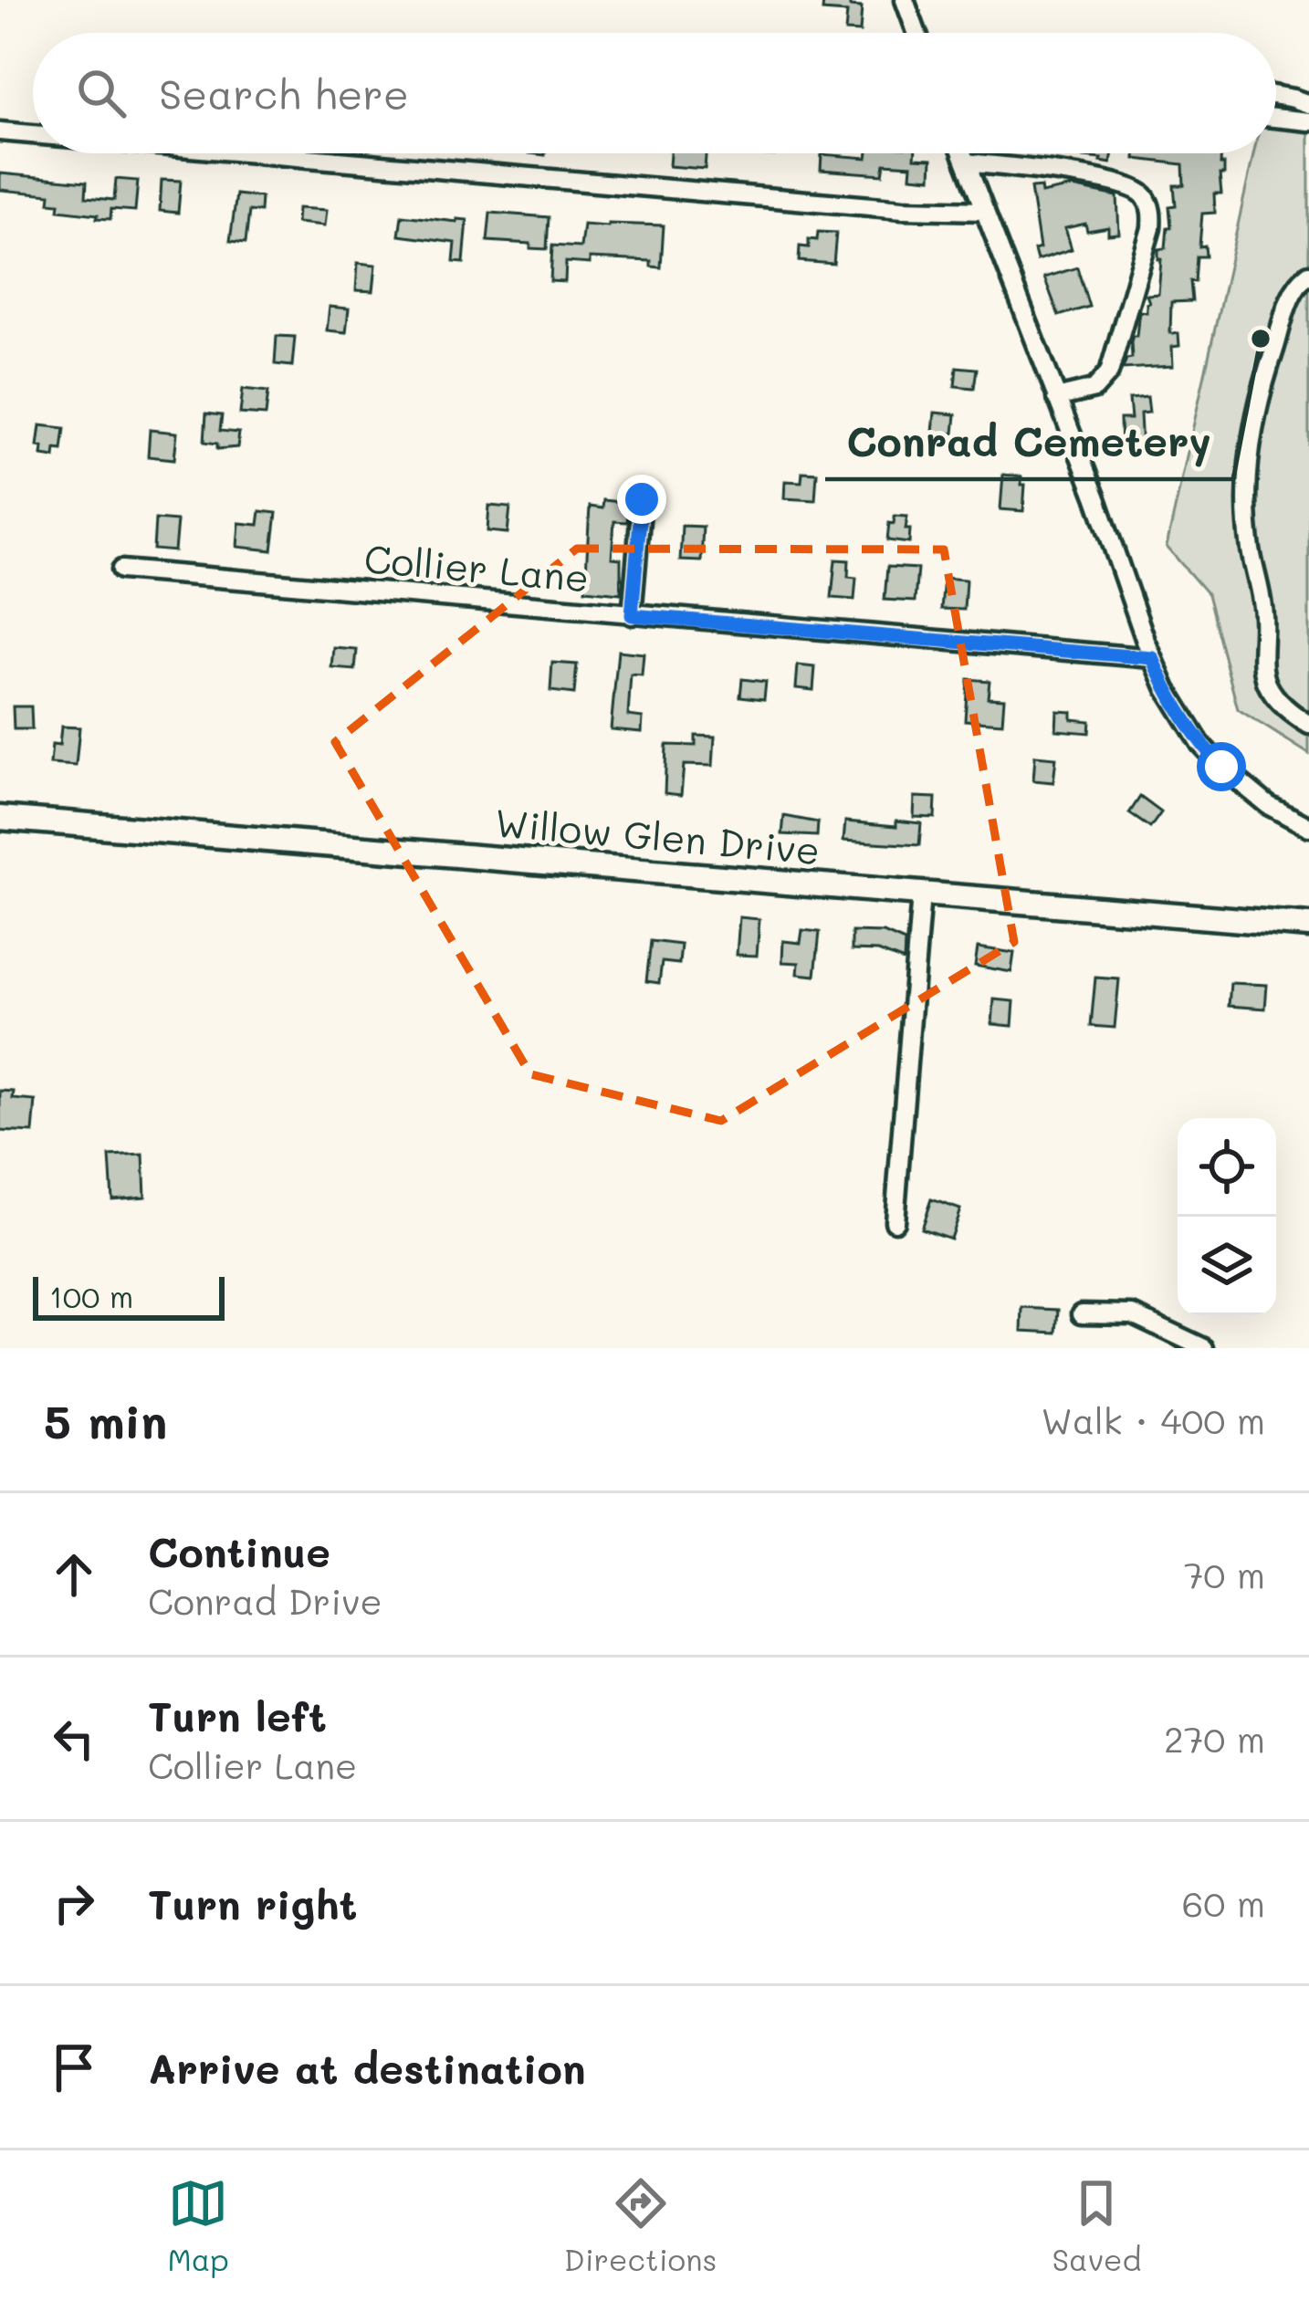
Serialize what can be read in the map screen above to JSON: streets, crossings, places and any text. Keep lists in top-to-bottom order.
{
  "streets": {
    "main road": ["Willow Glen Drive"],
    "street": ["Collier Lane"]
  },
  "places": ["Conrad Cemetery"],
  "scale_bar": "100 m",
  "page": {
    "search": "Search here",
    "scale": "100 m",
    "heading": ["5 min", "Walk · 400 m"],
    "list": [
      ["Continue", "Conrad Drive", "70 m"],
      ["Turn left", "Collier Lane", "270 m"],
      ["Turn right", "60 m"],
      "Arrive at destination"
    ],
    "nav": ["Map", "Directions", "Saved"]
  }
}
